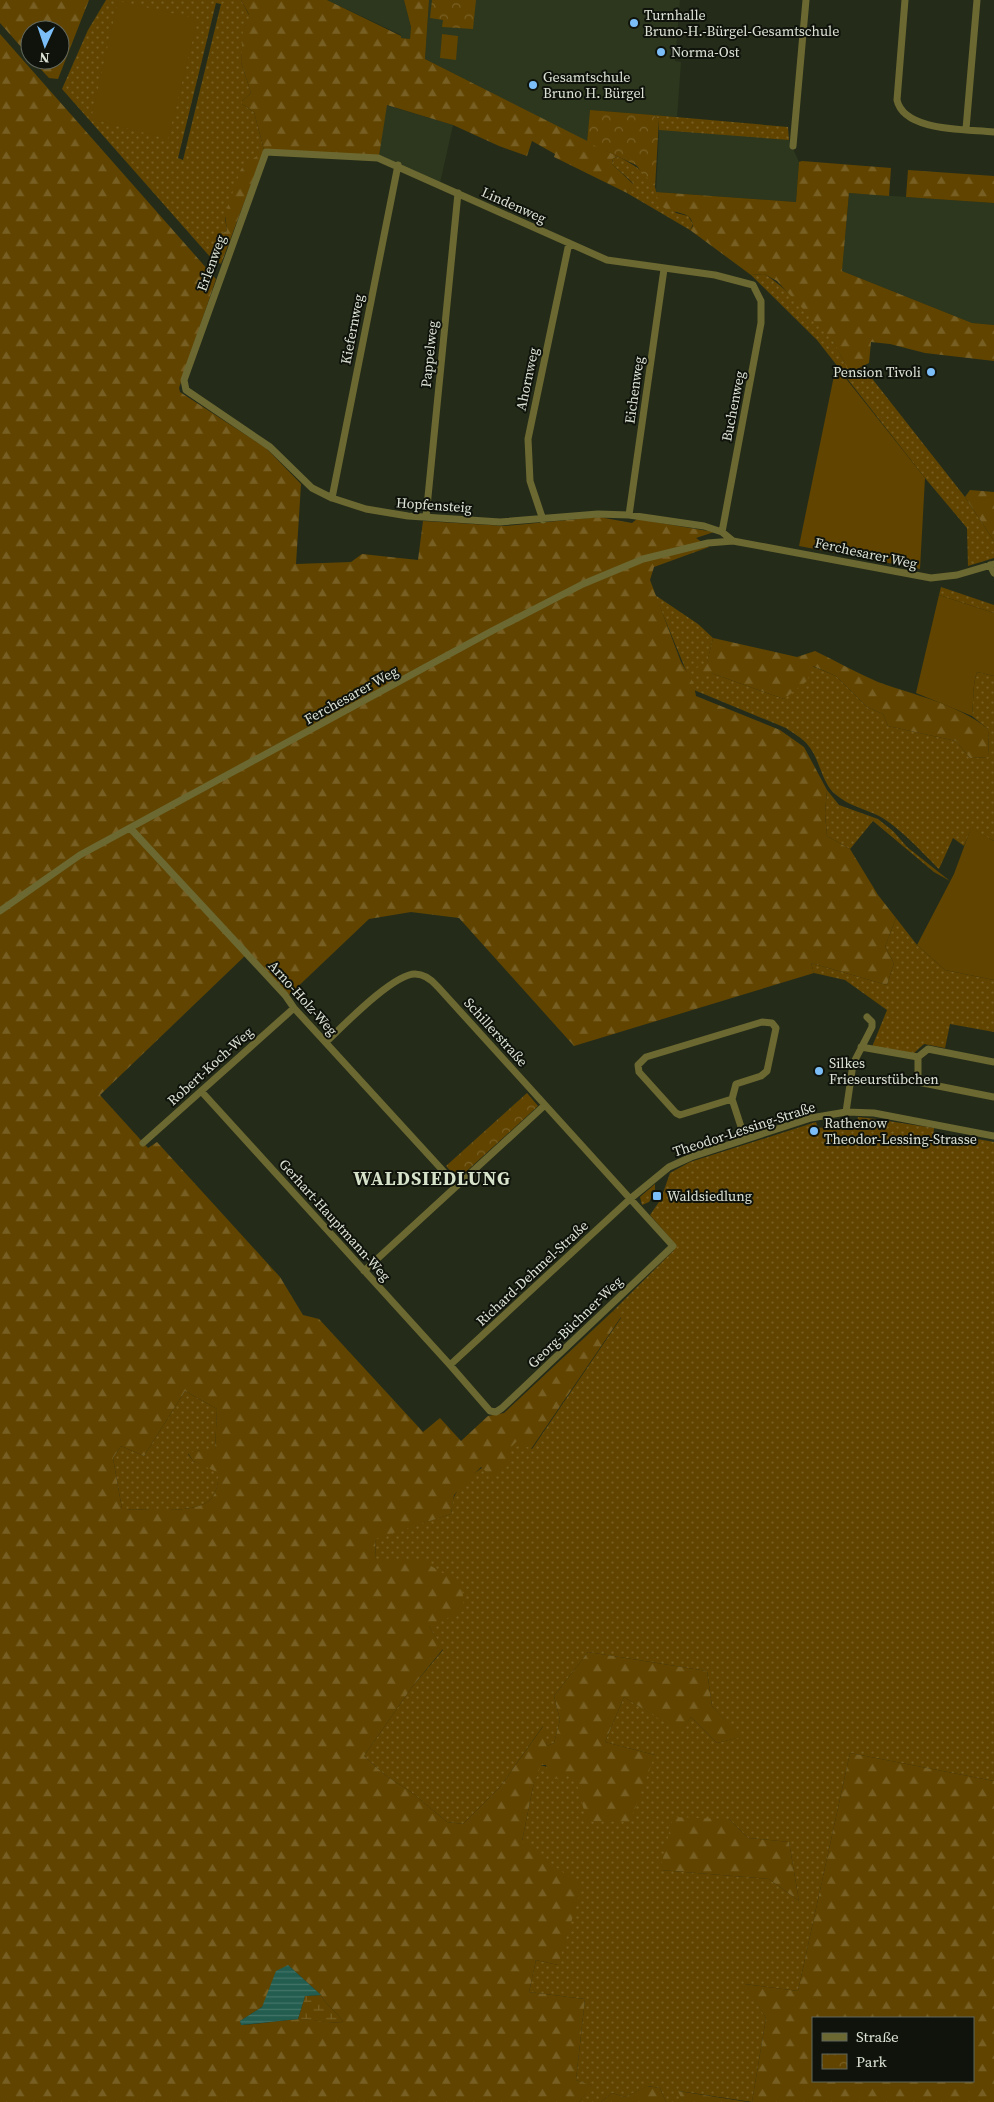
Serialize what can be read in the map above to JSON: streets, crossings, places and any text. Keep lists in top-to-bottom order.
{
  "streets": {
    "street": [
      "Lindenweg",
      "Erlenweg",
      "Kiefernweg",
      "Pappelweg",
      "Ahornweg",
      "Eichenweg",
      "Buchenweg",
      "Hopfensteig",
      "Ferchesarer Weg",
      "Arno-Holz-Weg",
      "Schillerstraße",
      "Robert-Koch-Weg",
      "Theodor-Lessing-Straße",
      "Gerhart-Hauptmann-Weg",
      "Richard-Dehmel-Straße",
      "Georg-Büchner-Weg"
    ]
  },
  "crossings": [
    ["Lindenweg", "Erlenweg"],
    ["Lindenweg", "Kiefernweg"],
    ["Lindenweg", "Pappelweg"],
    ["Lindenweg", "Ahornweg"],
    ["Lindenweg", "Eichenweg"],
    ["Lindenweg", "Buchenweg"],
    ["Erlenweg", "Hopfensteig"],
    ["Kiefernweg", "Hopfensteig"],
    ["Pappelweg", "Hopfensteig"],
    ["Ahornweg", "Hopfensteig"],
    ["Eichenweg", "Hopfensteig"],
    ["Buchenweg", "Hopfensteig"],
    ["Buchenweg", "Ferchesarer Weg"],
    ["Hopfensteig", "Ferchesarer Weg"],
    ["Ferchesarer Weg", "Arno-Holz-Weg"],
    ["Arno-Holz-Weg", "Schillerstraße"],
    ["Arno-Holz-Weg", "Robert-Koch-Weg"],
    ["Schillerstraße", "Theodor-Lessing-Straße"],
    ["Schillerstraße", "Richard-Dehmel-Straße"],
    ["Schillerstraße", "Georg-Büchner-Weg"],
    ["Robert-Koch-Weg", "Gerhart-Hauptmann-Weg"],
    ["Theodor-Lessing-Straße", "Richard-Dehmel-Straße"],
    ["Theodor-Lessing-Straße", "Georg-Büchner-Weg"],
    ["Gerhart-Hauptmann-Weg", "Richard-Dehmel-Straße"],
    ["Gerhart-Hauptmann-Weg", "Georg-Büchner-Weg"],
    ["Richard-Dehmel-Straße", "Georg-Büchner-Weg"]
  ],
  "districts": ["WALDSIEDLUNG"],
  "places": {
    "other": [
      "Turnhalle Bruno-H.-Bürgel-Gesamtschule",
      "Norma-Ost",
      "Gesamtschule Bruno H. Bürgel",
      "Pension Tivoli",
      "Silkes Frieseurstübchen",
      "Rathenow Theodor-Lessing-Strasse"
    ],
    "transit": ["Waldsiedlung"]
  },
  "legend": ["Straße", "Park"],
  "north": "bottom"
}
